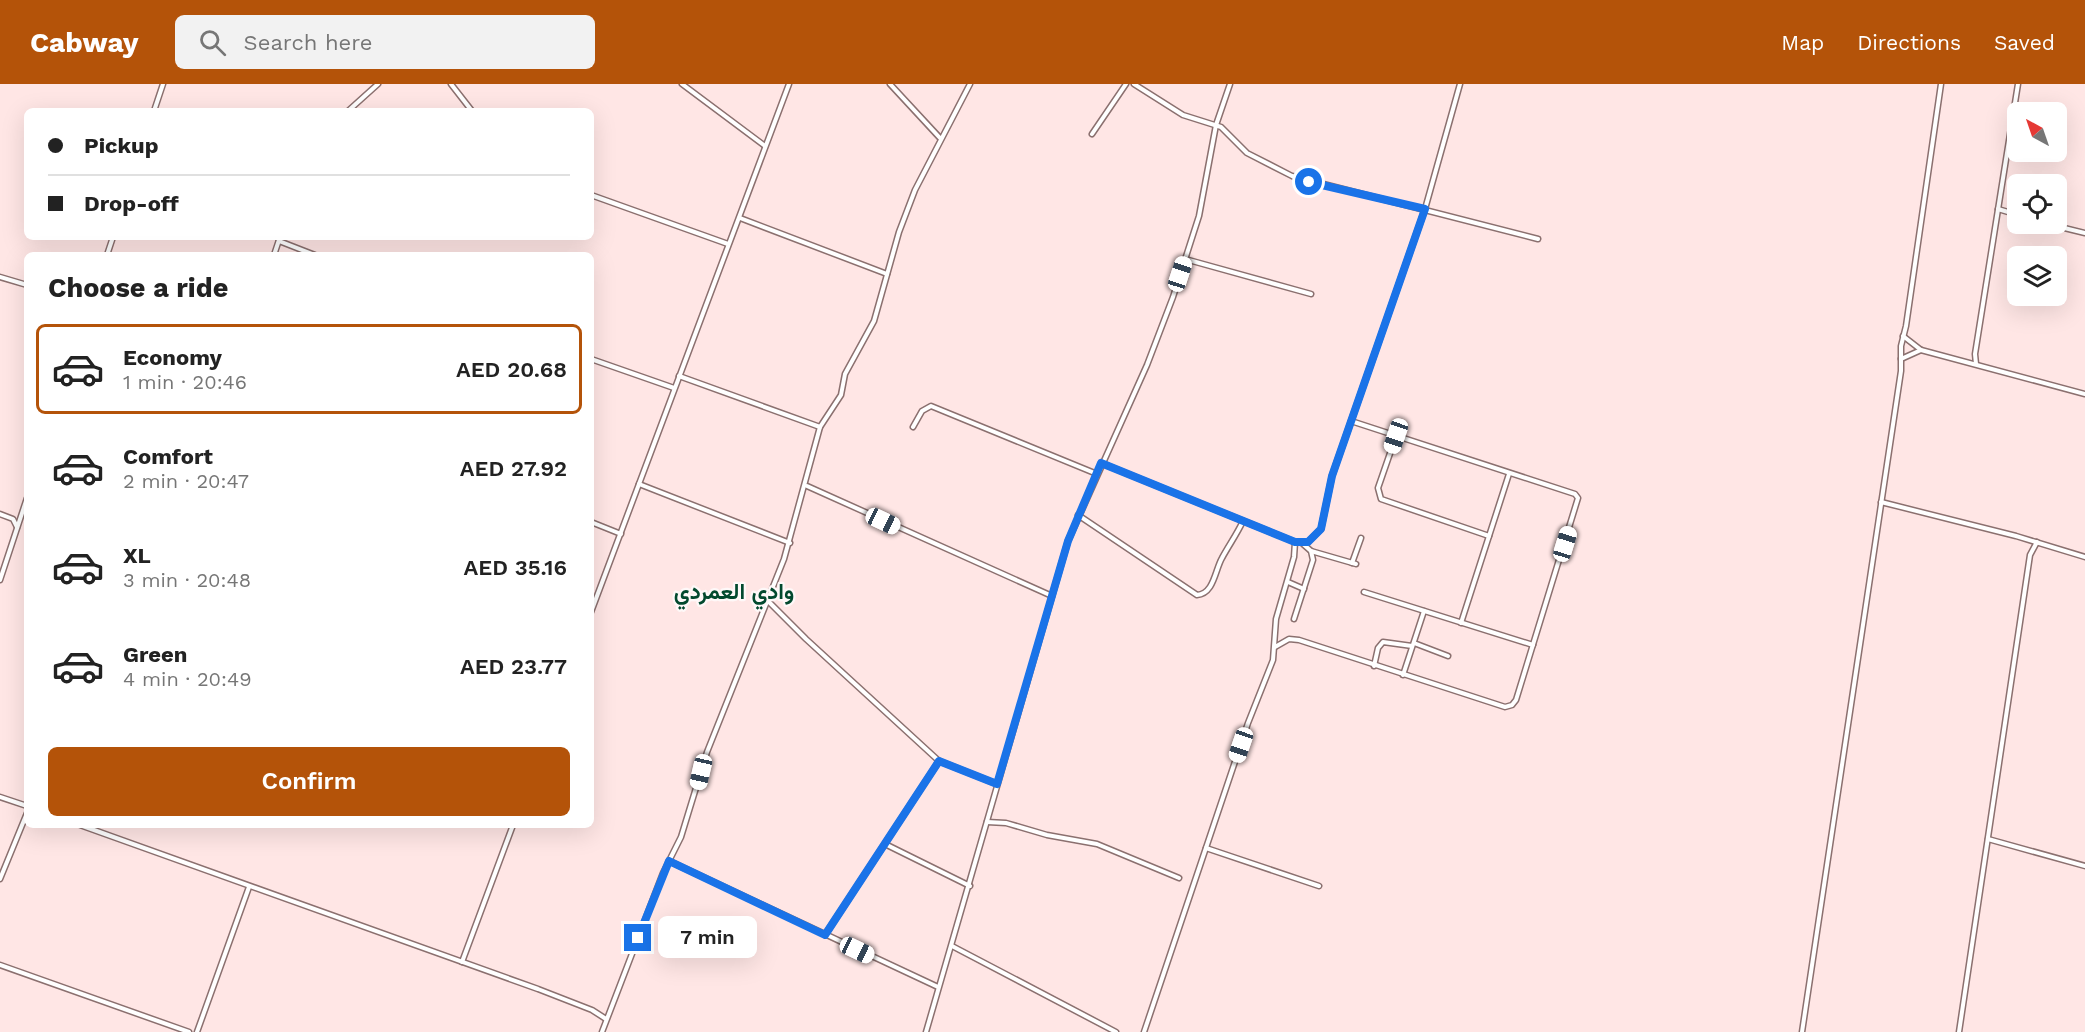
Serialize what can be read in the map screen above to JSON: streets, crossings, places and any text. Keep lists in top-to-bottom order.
{
  "districts": ["وادي العمردي"],
  "north": "top left",
  "page": {
    "header": "Cabway",
    "search": "Search here",
    "nav": ["Map", "Directions", "Saved"],
    "banner": ["Pickup", "Drop-off"],
    "heading": "Choose a ride",
    "list": [
      {
        "name": "Economy",
        "note": "1 min · 20:46",
        "value": "AED 20.68"
      },
      {
        "name": "Comfort",
        "note": "2 min · 20:47",
        "value": "AED 27.92"
      },
      {
        "name": "XL",
        "note": "3 min · 20:48",
        "value": "AED 35.16"
      },
      {
        "name": "Green",
        "note": "4 min · 20:49",
        "value": "AED 23.77"
      }
    ],
    "buttons": "Confirm",
    "bubble": "7 min"
  }
}
